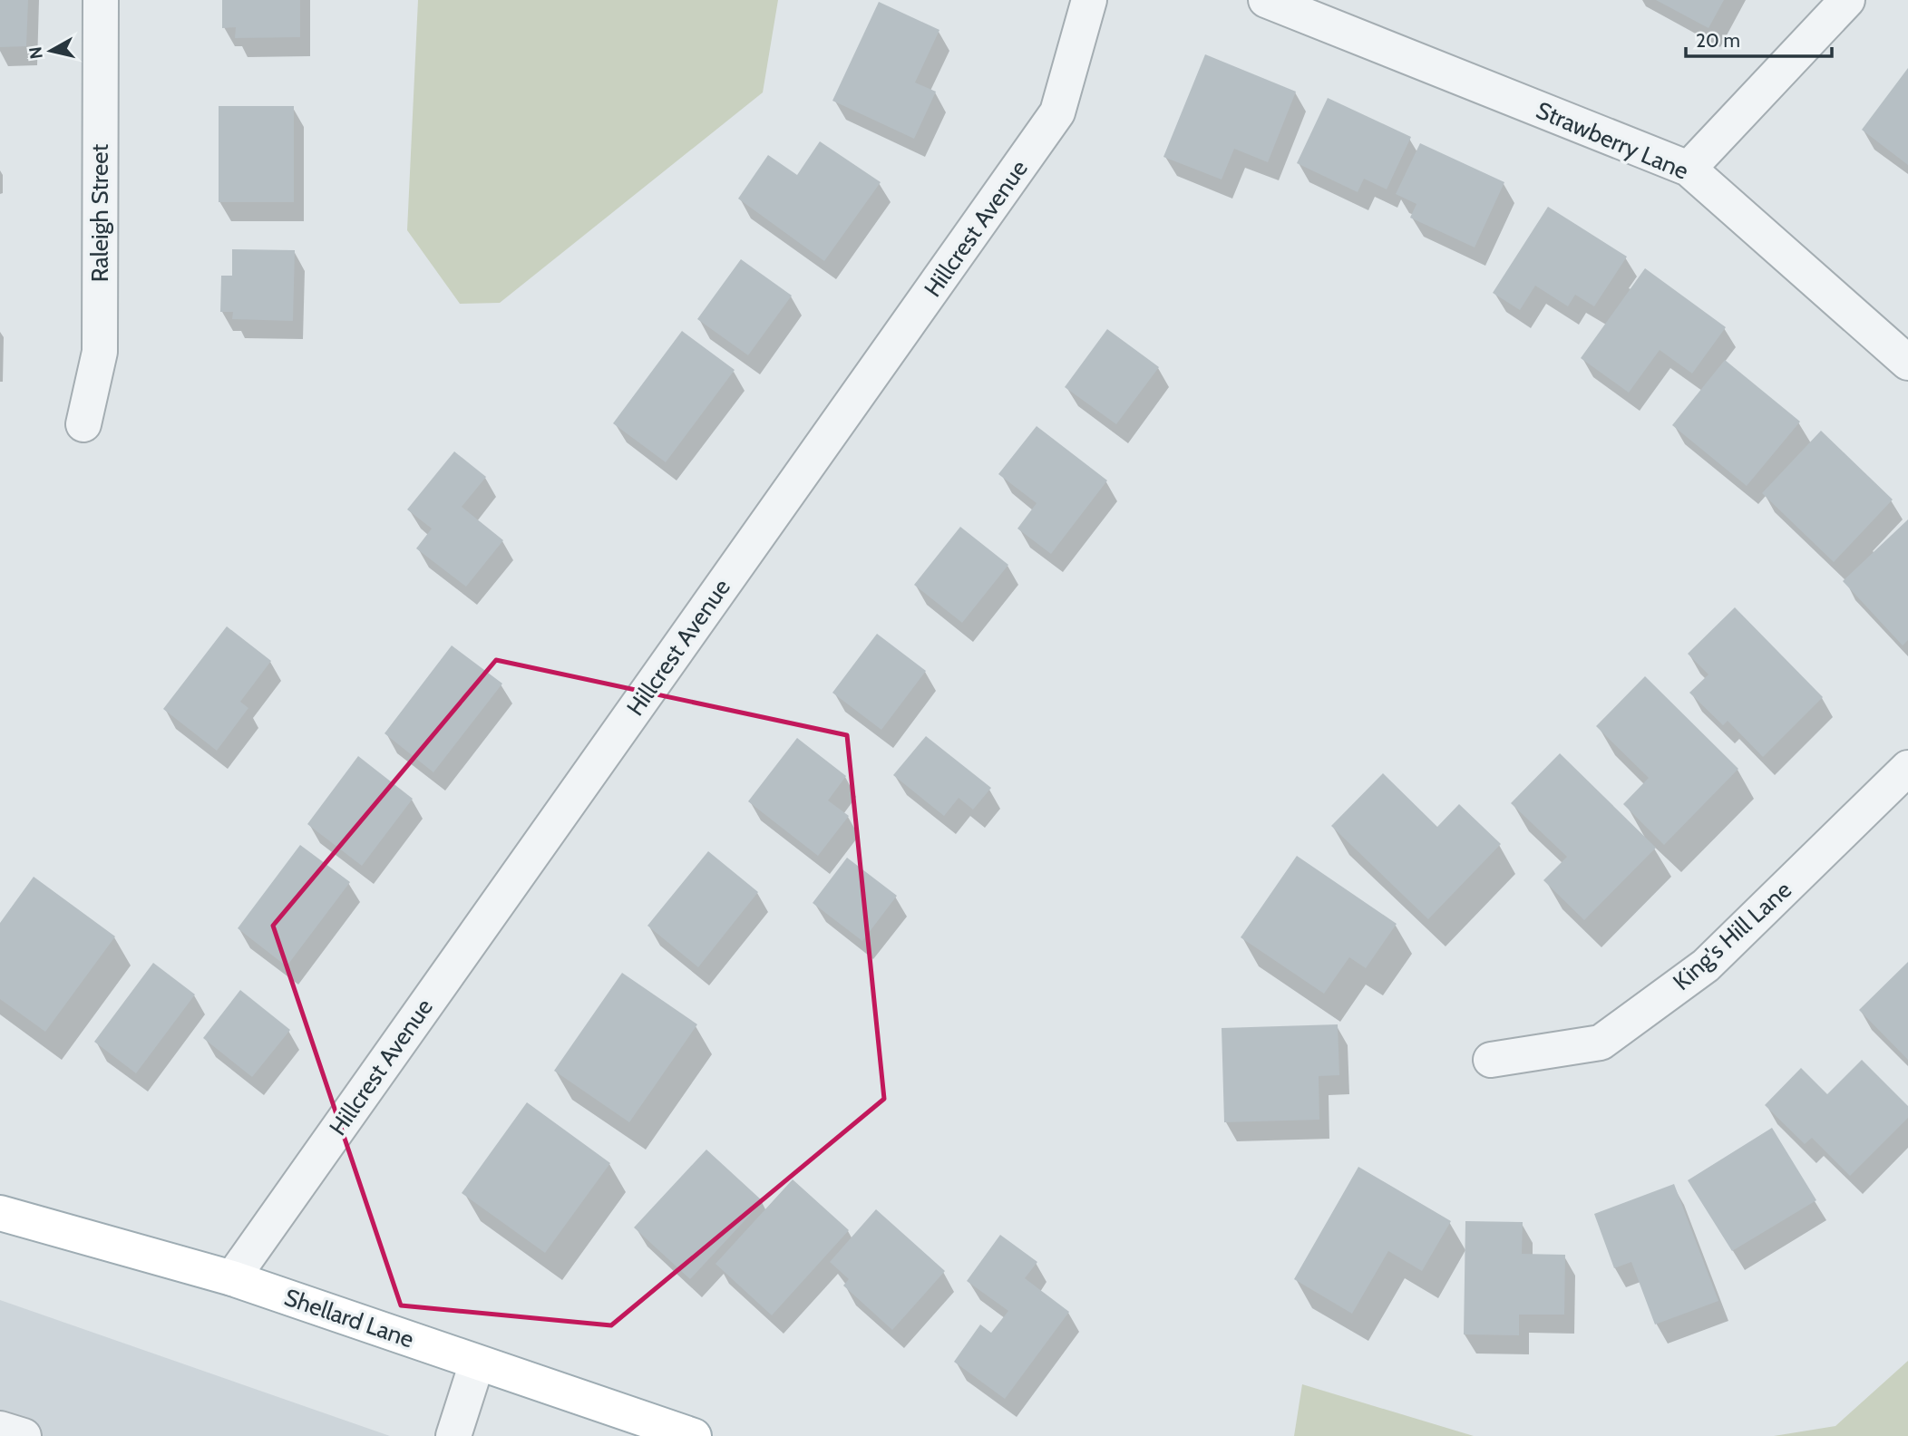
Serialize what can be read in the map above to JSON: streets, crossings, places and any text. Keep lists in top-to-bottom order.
{
  "streets": {
    "main road": ["Shellard Lane"],
    "street": [
      "Strawberry Lane",
      "Raleigh Street",
      "Hillcrest Avenue",
      "King's Hill Lane"
    ]
  },
  "crossings": [
    ["Hillcrest Avenue", "Shellard Lane"]
  ],
  "scale_bar": "20 m",
  "north": "left"
}
